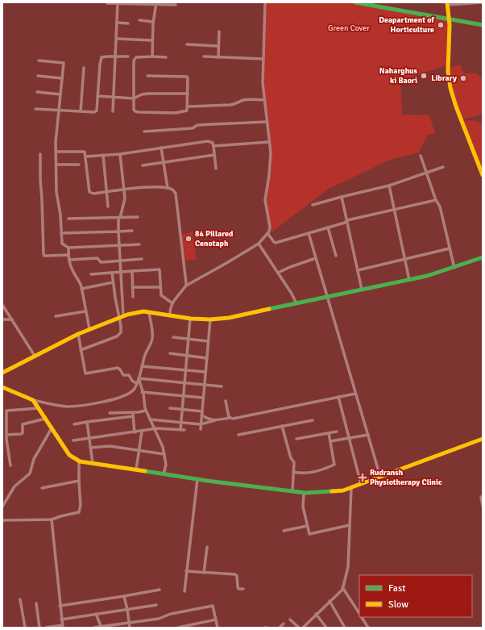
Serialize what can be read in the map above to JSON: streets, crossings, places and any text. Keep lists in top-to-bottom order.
{
  "parks": ["Green Cover"],
  "places": {
    "other": [
      "Deapartment of Horticulture",
      "Naharghus ki Baori",
      "Library",
      "84 Pillared Cenotaph"
    ],
    "health": ["Rudransh Physiotherapy Clinic"]
  },
  "legend": ["Fast", "Slow"]
}
